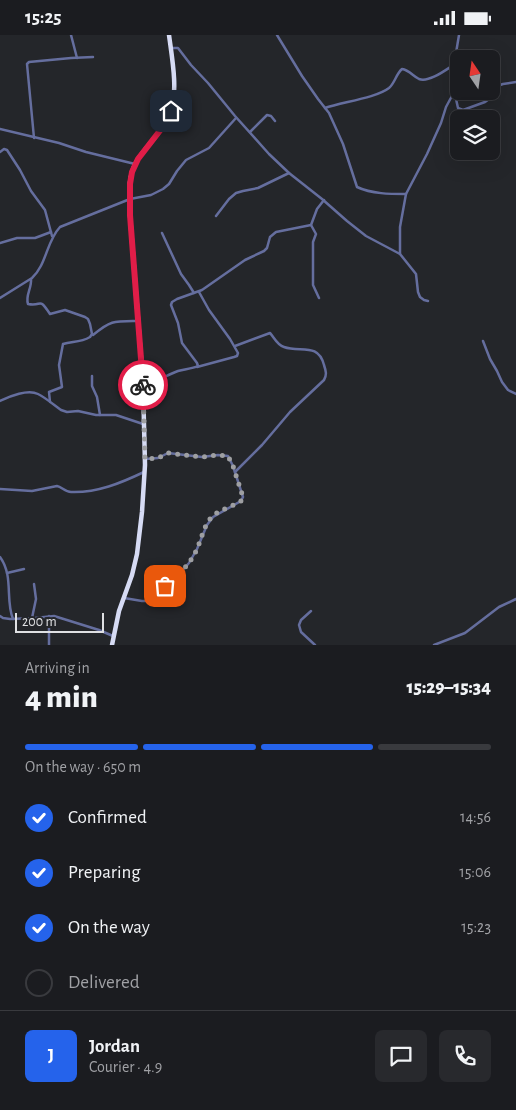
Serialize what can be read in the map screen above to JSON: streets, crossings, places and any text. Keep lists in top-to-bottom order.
{
  "scale_bar": "200 m",
  "north": "top",
  "page": {
    "status": "15:25",
    "scale": "200 m",
    "heading": ["4 min", "Arriving in", "15:29–15:34"],
    "panel": ["Jordan", "Courier · 4.9"],
    "bar": "On the way · 650 m",
    "list": [
      ["Confirmed", "14:56"],
      ["Preparing", "15:06"],
      ["On the way", "15:23"],
      "Delivered"
    ],
    "round": "J"
  }
}
